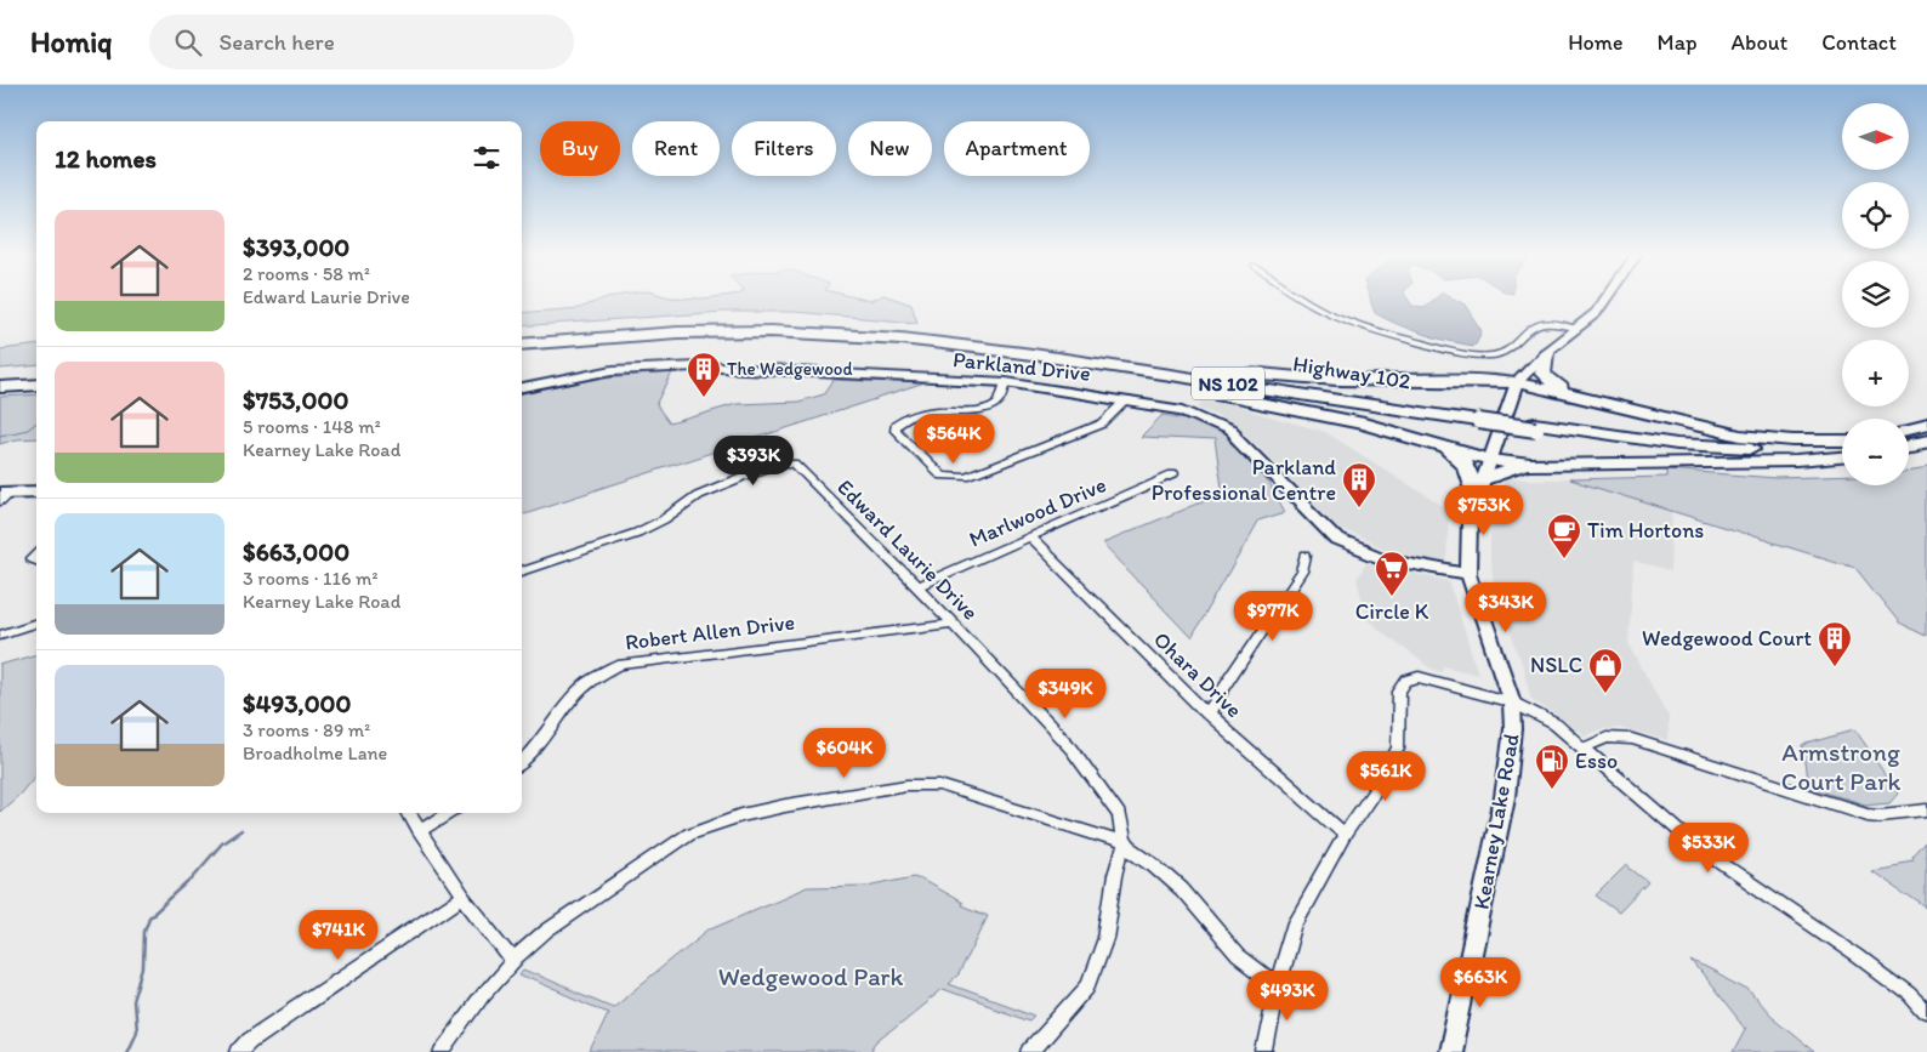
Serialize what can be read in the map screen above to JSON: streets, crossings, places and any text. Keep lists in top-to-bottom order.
{
  "streets": {
    "highway": ["Highway 102", "NS 102"],
    "main road": ["Parkland Drive", "Kearney Lake Road"],
    "street": [
      "Marlwood Drive",
      "Edward Laurie Drive",
      "Robert Allen Drive",
      "Ohara Drive"
    ]
  },
  "crossings": [
    ["Parkland Drive", "Kearney Lake Road"],
    ["Marlwood Drive", "Edward Laurie Drive"],
    ["Marlwood Drive", "Ohara Drive"],
    ["Edward Laurie Drive", "Robert Allen Drive"]
  ],
  "parks": ["Armstrong Court Park", "Wedgewood Park"],
  "places": {
    "building": ["The Wedgewood", "Parkland Professional Centre", "Wedgewood Court"],
    "cafe": ["Tim Hortons"],
    "supermarket": ["Circle K"],
    "shop": ["NSLC"],
    "fuel station": ["Esso"]
  },
  "north": "right",
  "page": {
    "header": "Homiq",
    "search": "Search here",
    "nav": [
      "Home",
      "Map",
      "About",
      "Contact"
    ],
    "map_buttons": ["+", "−"],
    "chip": [
      "Buy",
      "Rent",
      "Filters",
      "New",
      "Apartment"
    ],
    "heading": "12 homes",
    "list": [
      {
        "name": "$393,000",
        "note": "2 rooms · 58 m² · Edward Laurie Drive"
      },
      {
        "name": "$753,000",
        "note": "5 rooms · 148 m² · Kearney Lake Road"
      },
      {
        "name": "$663,000",
        "note": "3 rooms · 116 m² · Kearney Lake Road"
      },
      {
        "name": "$493,000",
        "note": "3 rooms · 89 m² · Broadholme Lane"
      }
    ],
    "price": [
      "$564K",
      "$393K",
      "$753K",
      "$343K",
      "$977K",
      "$349K",
      "$604K",
      "$561K",
      "$533K",
      "$741K",
      "$663K",
      "$493K"
    ]
  }
}
